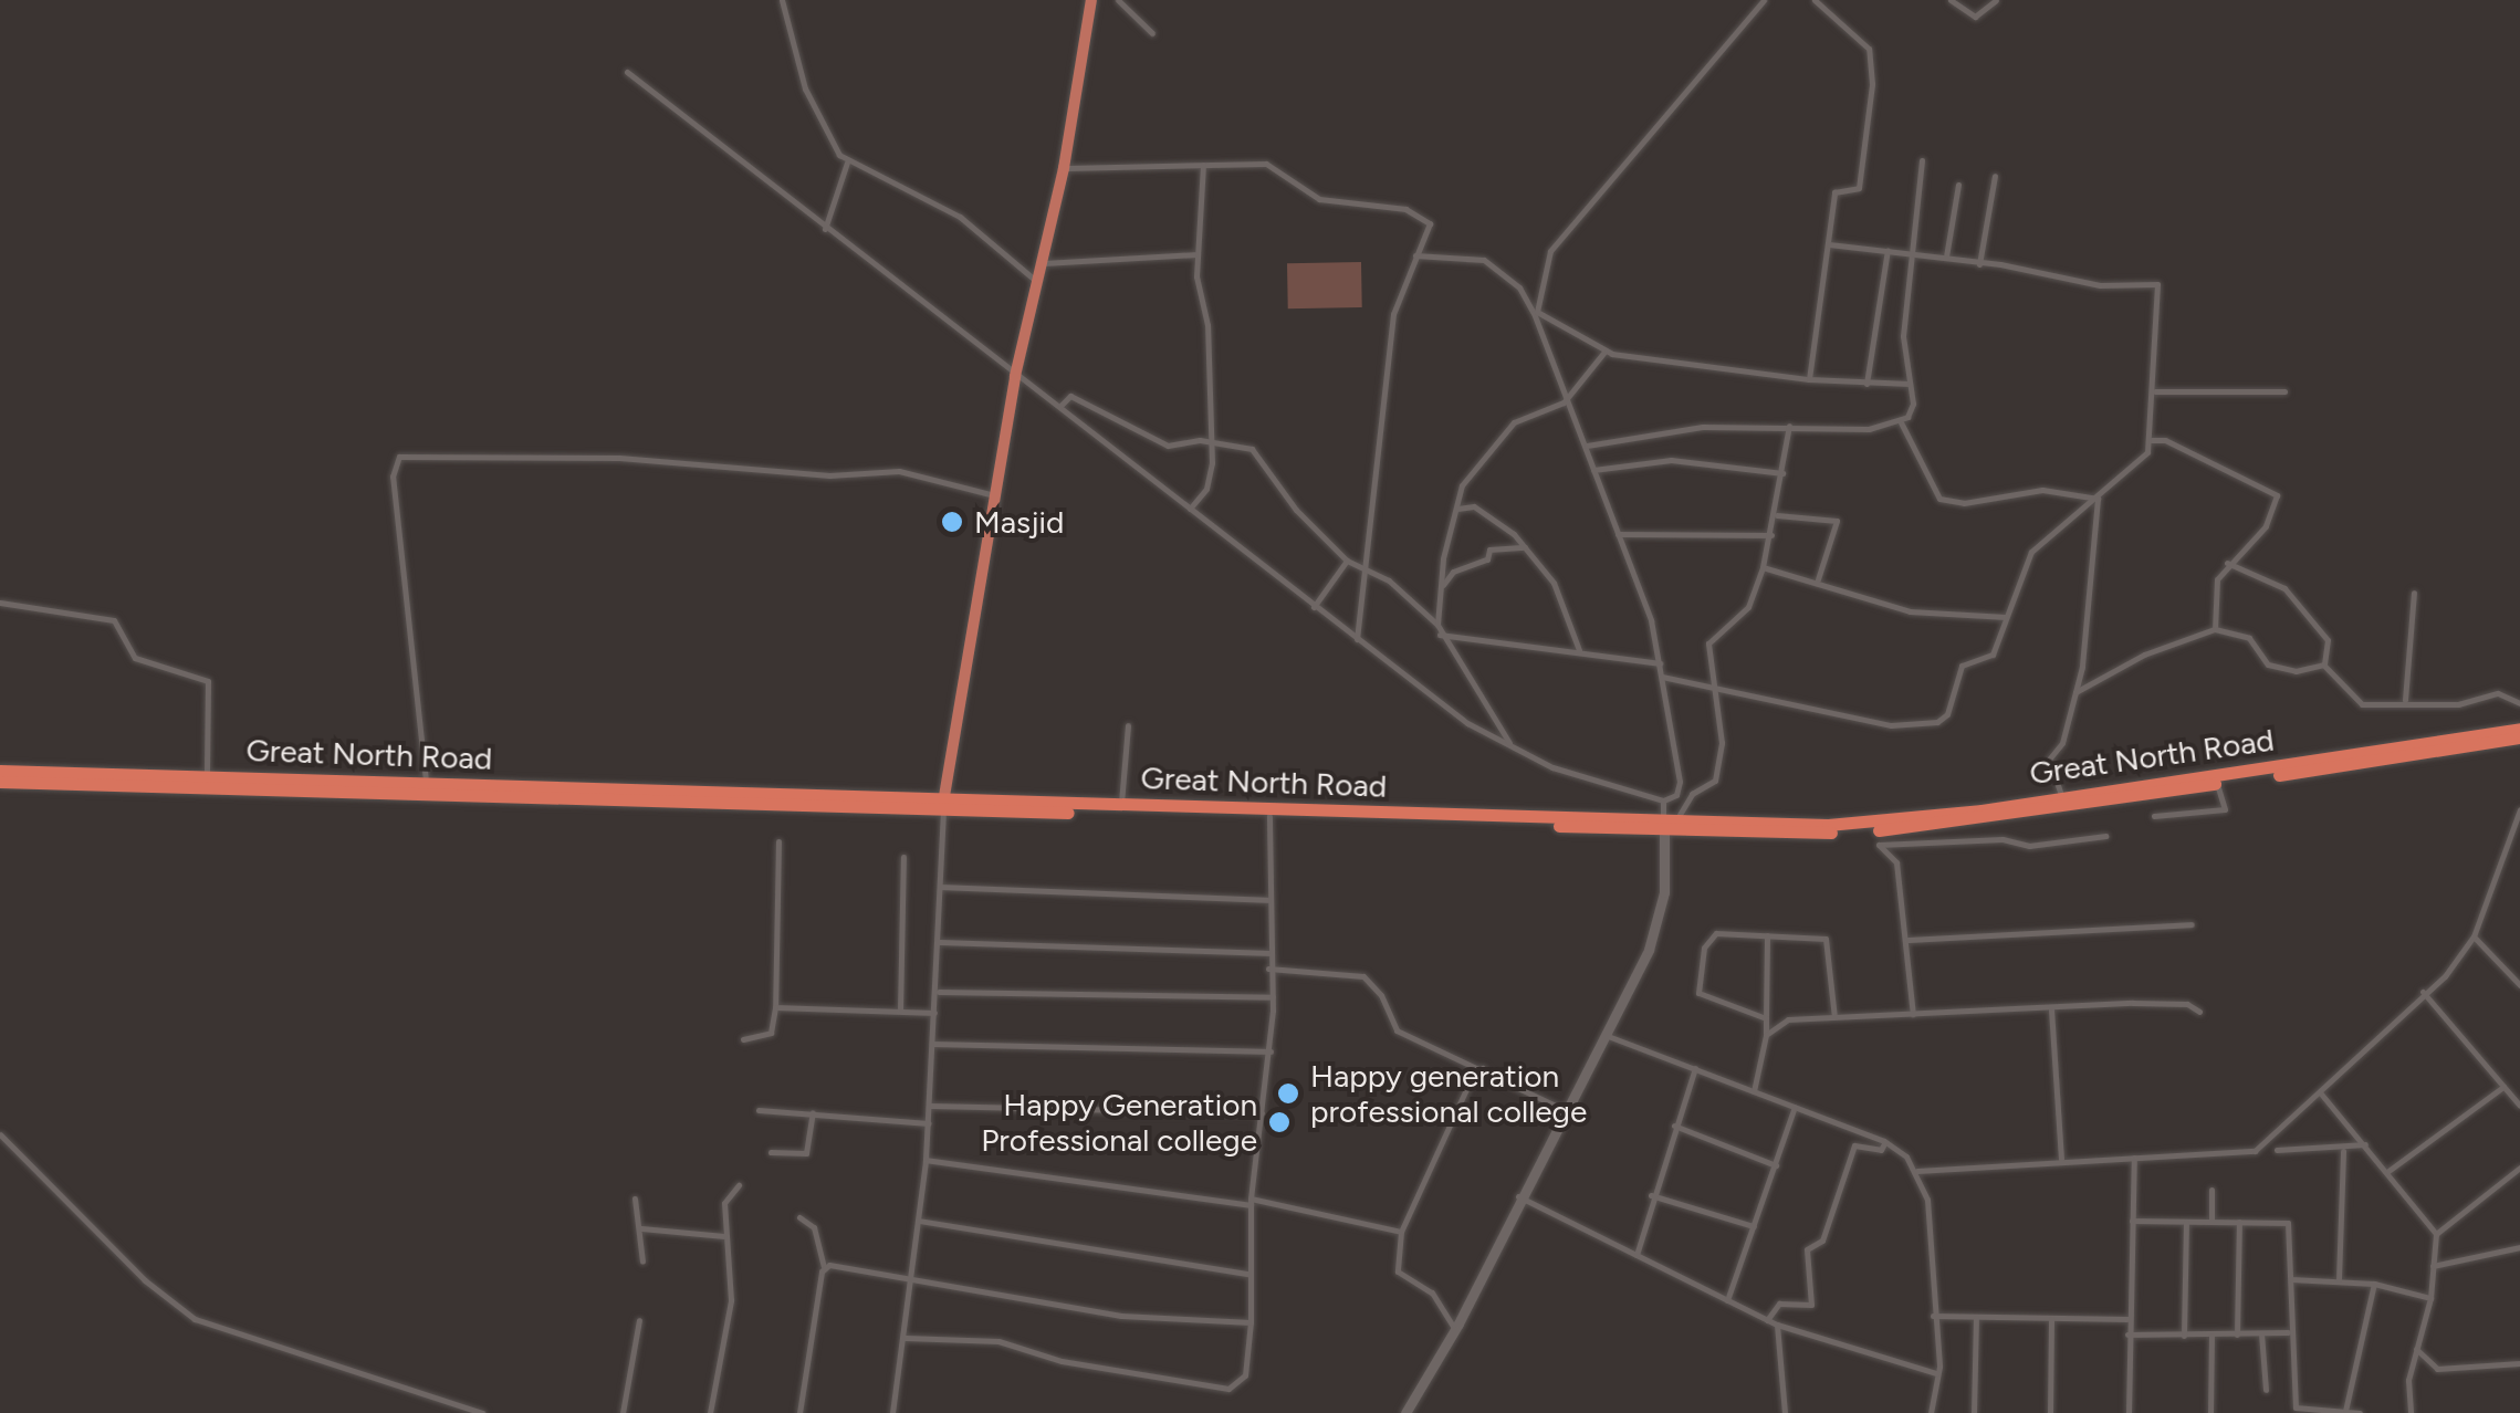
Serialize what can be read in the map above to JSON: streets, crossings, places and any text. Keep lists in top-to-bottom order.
{
  "streets": {
    "highway": ["Great North Road"]
  },
  "places": ["Masjid", "Happy generation professional college", "Happy Generation Professional college"]
}
